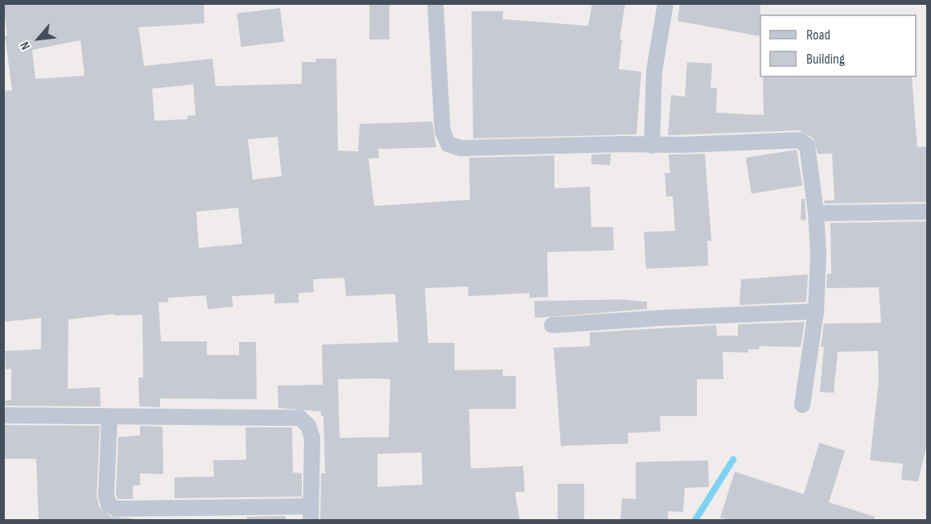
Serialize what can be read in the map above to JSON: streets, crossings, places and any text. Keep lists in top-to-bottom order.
{
  "legend": ["Road", "Building"],
  "north": "bottom left"
}
